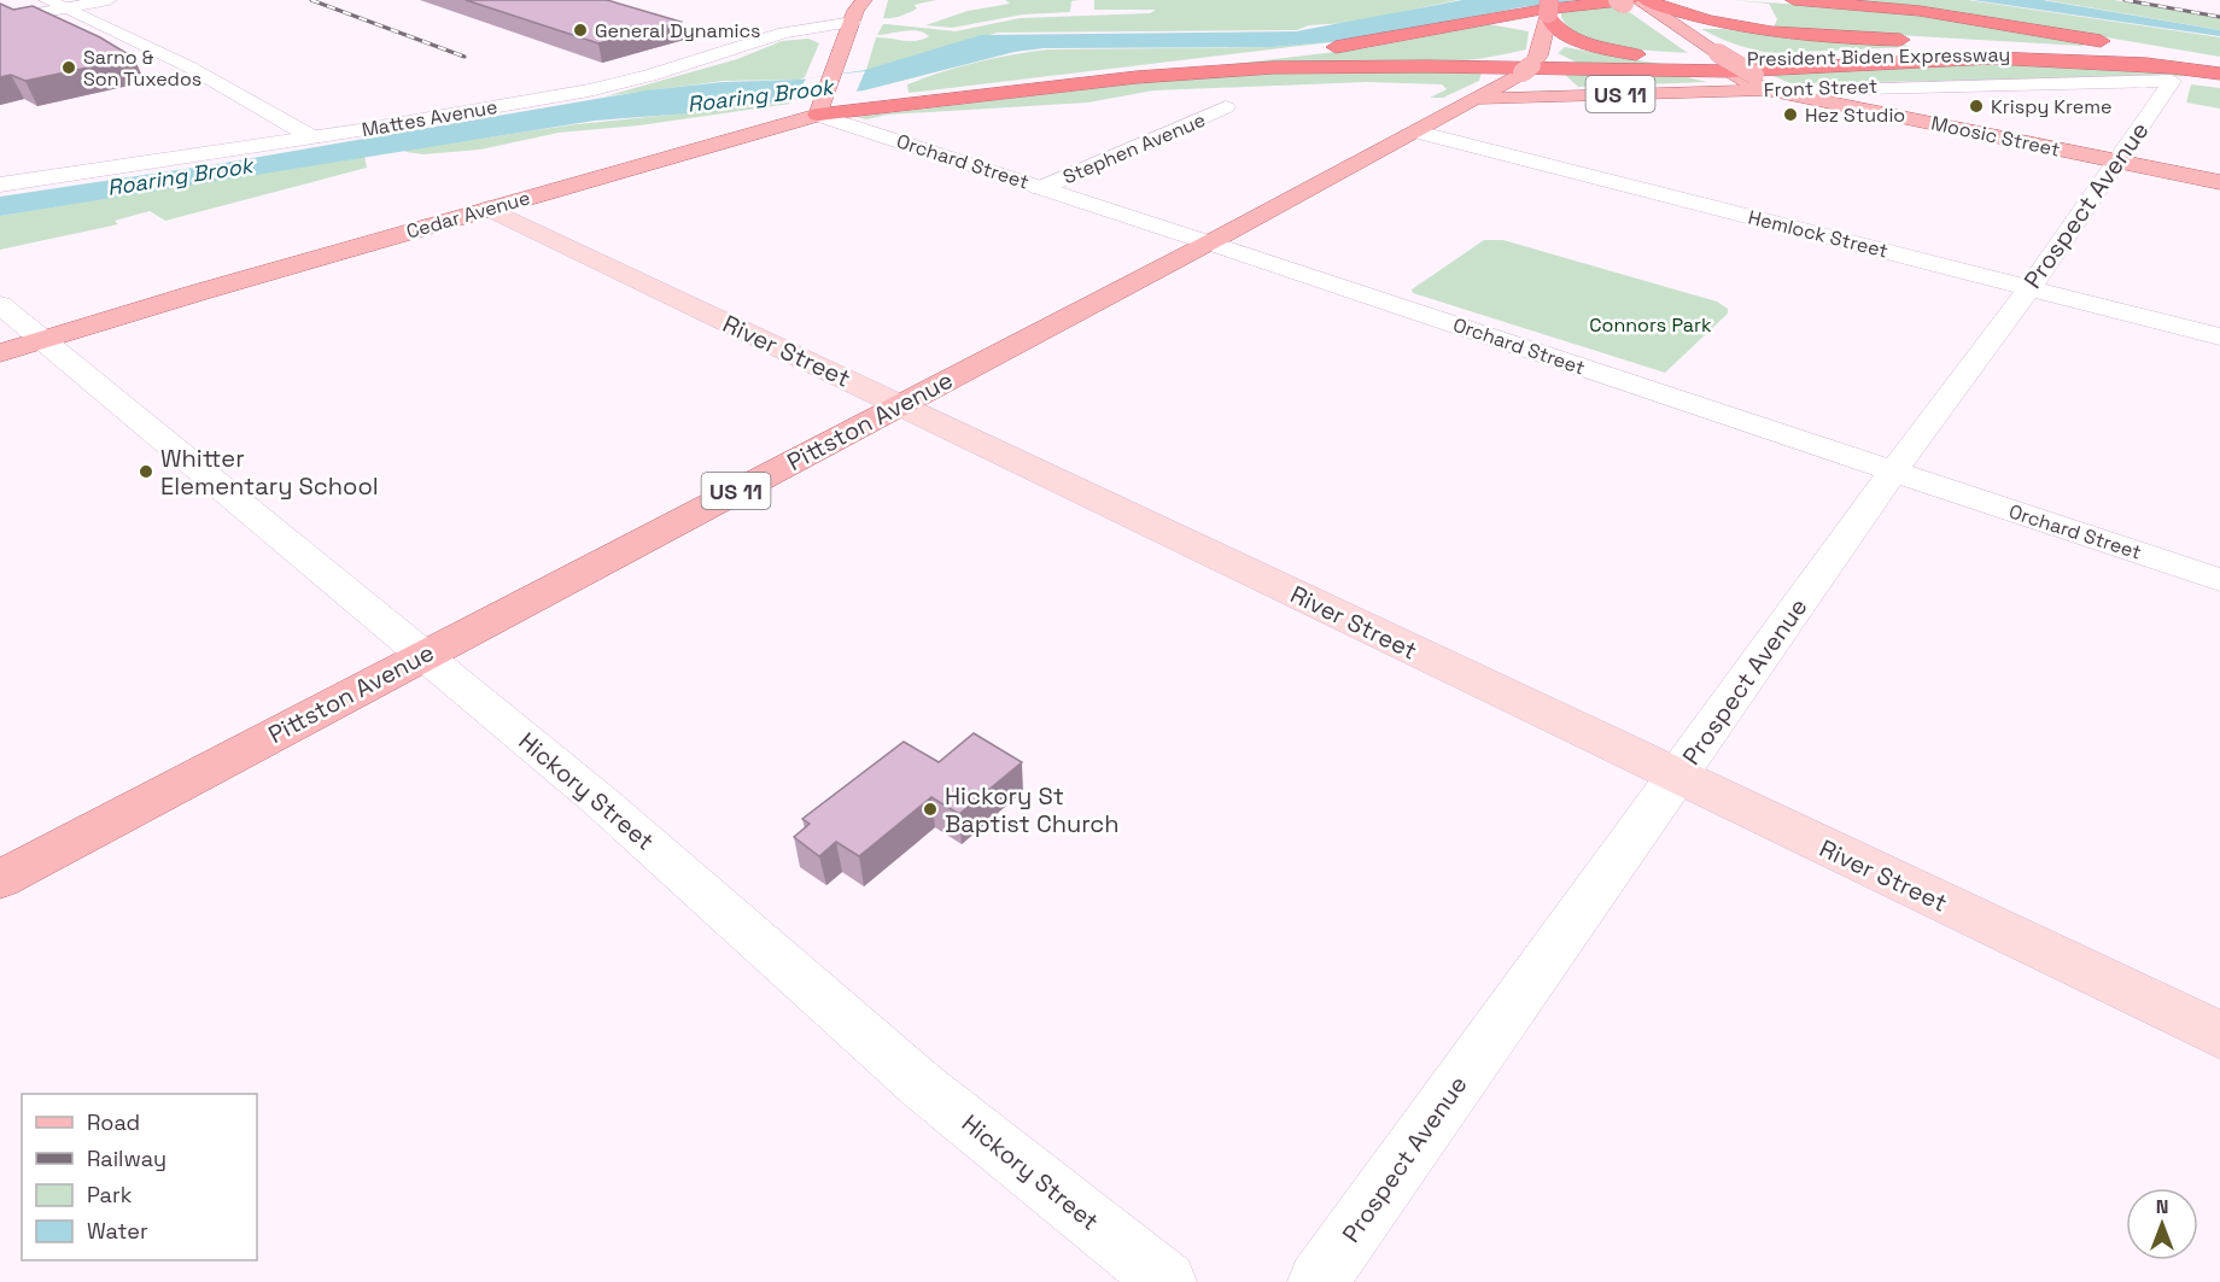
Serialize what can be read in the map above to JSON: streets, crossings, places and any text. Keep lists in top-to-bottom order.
{
  "streets": {
    "highway": ["President Biden Expressway"],
    "main road": [
      "Front Street",
      "US 11",
      "Moosic Street",
      "Cedar Avenue",
      "River Street",
      "Pittston Avenue"
    ],
    "street": [
      "Mattes Avenue",
      "Stephen Avenue",
      "Orchard Street",
      "Prospect Avenue",
      "Hemlock Street",
      "Hickory Street"
    ]
  },
  "crossings": [
    ["President Biden Expressway", "Front Street"],
    ["President Biden Expressway", "US 11"],
    ["President Biden Expressway", "Prospect Avenue"],
    ["Front Street", "US 11"],
    ["Front Street", "Moosic Street"],
    ["Front Street", "Prospect Avenue"],
    ["Front Street", "Pittston Avenue"],
    ["US 11", "Pittston Avenue"],
    ["Moosic Street", "Prospect Avenue"],
    ["Stephen Avenue", "Orchard Street"],
    ["Orchard Street", "Prospect Avenue"],
    ["Orchard Street", "Cedar Avenue"],
    ["Orchard Street", "Pittston Avenue"],
    ["Prospect Avenue", "Hemlock Street"],
    ["Prospect Avenue", "River Street"],
    ["Cedar Avenue", "River Street"],
    ["Cedar Avenue", "Hickory Street"],
    ["Hemlock Street", "Pittston Avenue"],
    ["River Street", "Pittston Avenue"],
    ["Pittston Avenue", "Hickory Street"]
  ],
  "water": ["Roaring Brook"],
  "parks": ["Connors Park"],
  "places": [
    "General Dynamics",
    "Sarno & Son Tuxedos",
    "Krispy Kreme",
    "Hez Studio",
    "Whitter Elementary School",
    "Hickory St Baptist Church"
  ],
  "legend": [
    "Road",
    "Railway",
    "Park",
    "Water"
  ],
  "north": "top"
}
